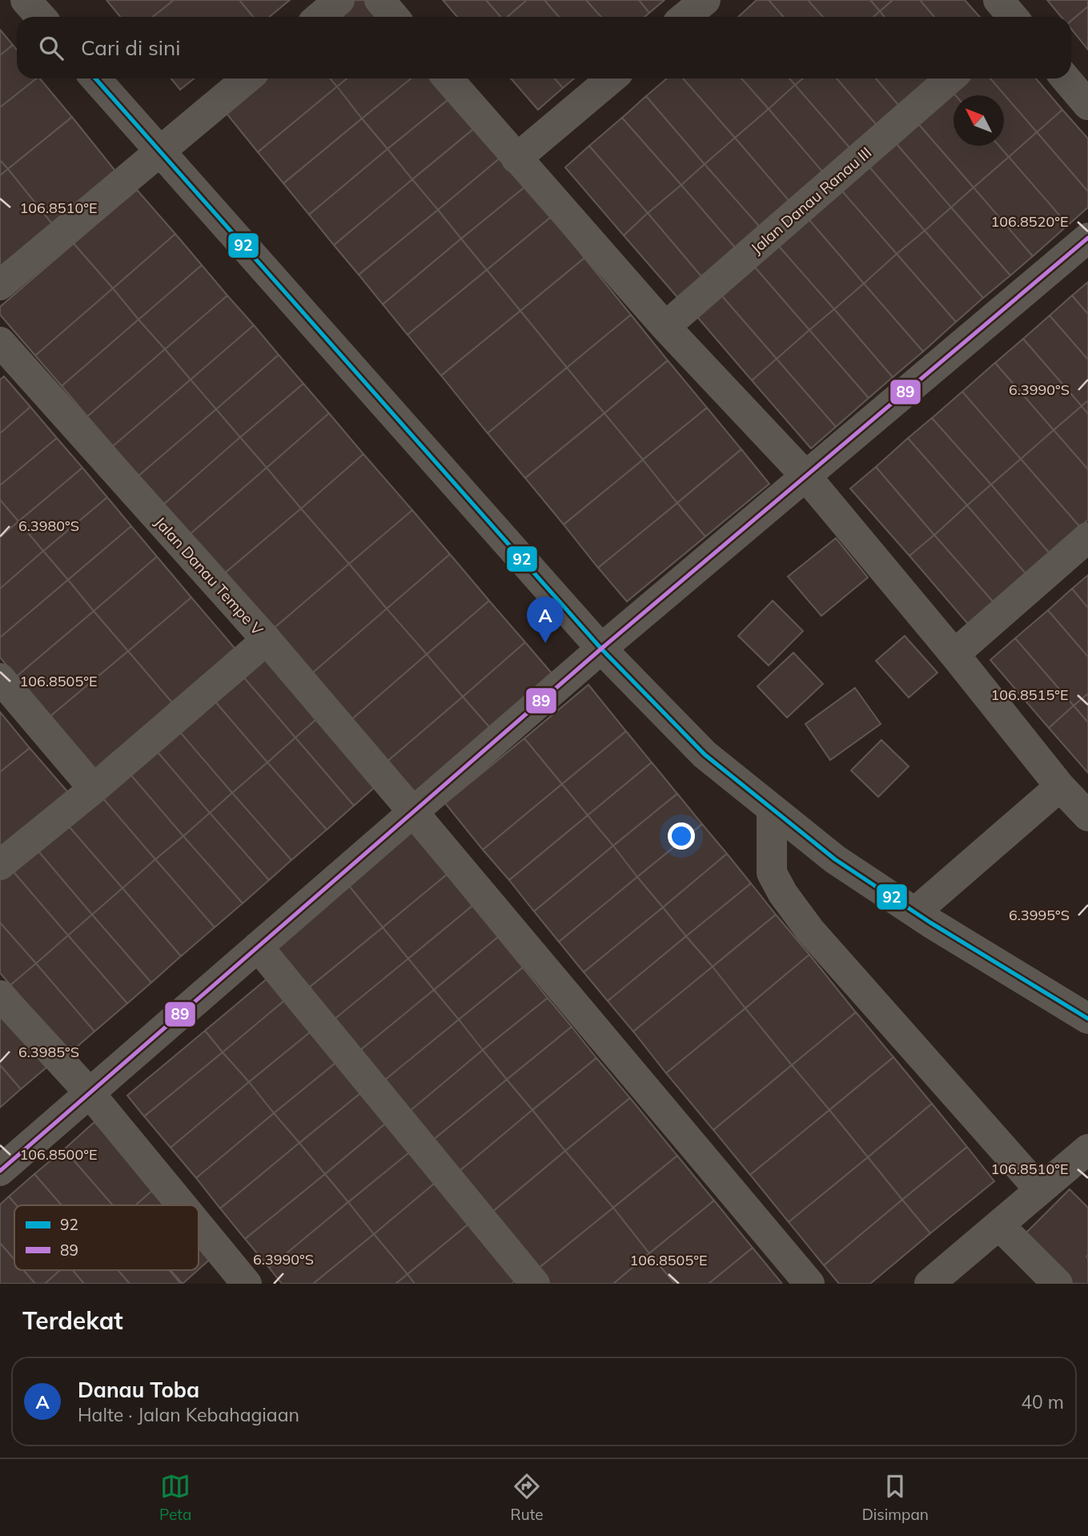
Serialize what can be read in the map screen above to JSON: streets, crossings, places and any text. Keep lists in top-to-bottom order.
{
  "streets": {
    "street": ["Jalan Danau Ranau III", "Jalan Danau Tempe V"]
  },
  "lines": ["transit line 92", "transit line 89"],
  "legend": ["92", "89"],
  "north": "top left",
  "page": {
    "search": "Cari di sini",
    "pins": "A",
    "heading": "Terdekat",
    "list": [
      {
        "mark": "A",
        "name": "Danau Toba",
        "note": "Halte · Jalan Kebahagiaan",
        "value": "40 m"
      }
    ],
    "nav": ["Peta", "Rute", "Disimpan"]
  },
  "coordinates": [
    "106.8510°E",
    "106.8520°E",
    "6.3990°S",
    "6.3980°S",
    "106.8505°E",
    "106.8515°E",
    "6.3995°S",
    "6.3985°S",
    "106.8500°E"
  ]
}
